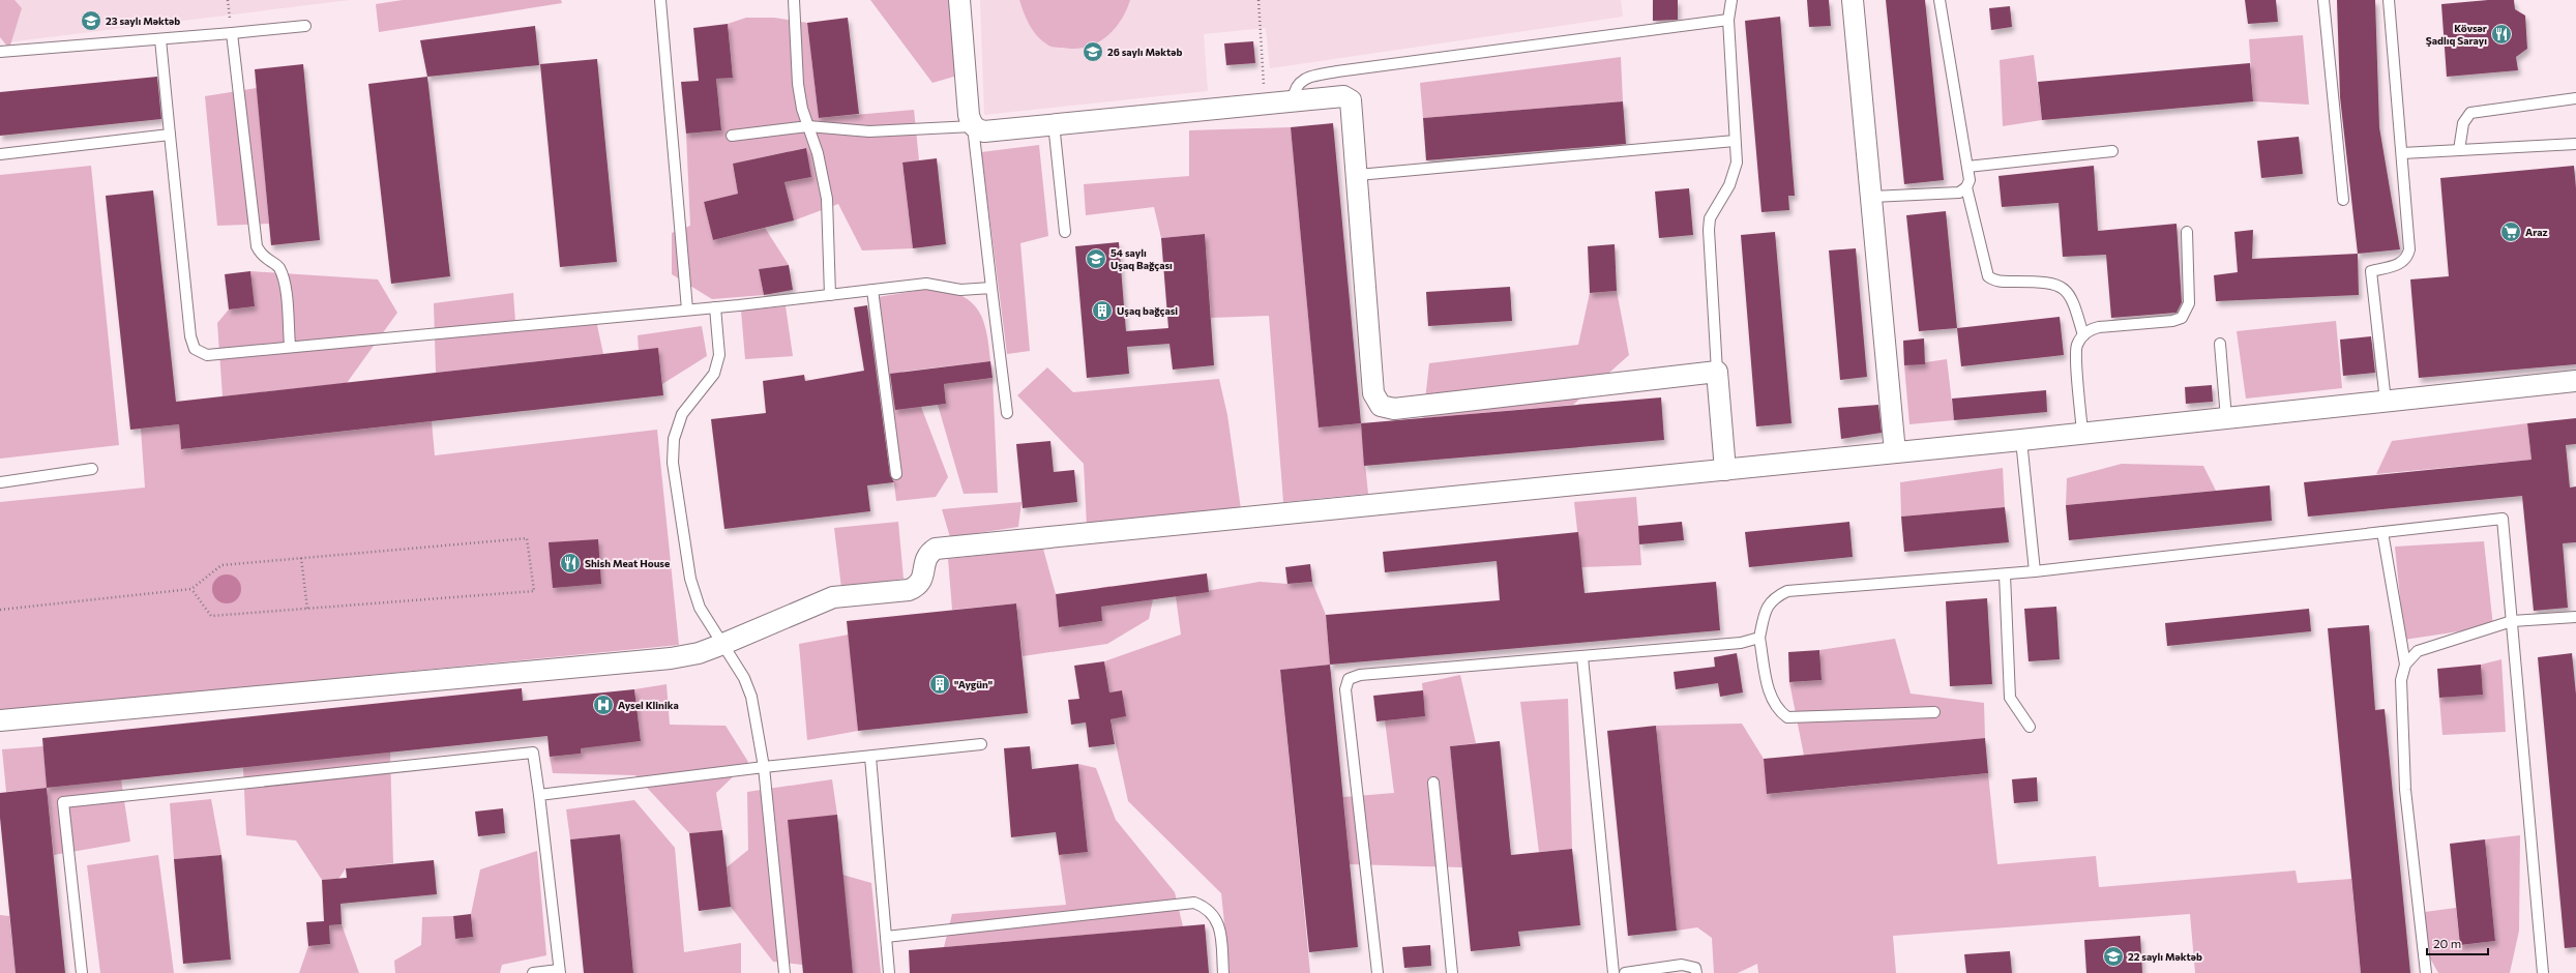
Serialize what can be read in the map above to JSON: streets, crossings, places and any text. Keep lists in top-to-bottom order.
{
  "places": {
    "school or university": [
      "23 saylı Məktəb",
      "26 saylı Məktəb",
      "54 saylı Uşaq Bağçası",
      "22 saylı Məktəb"
    ],
    "restaurant": ["Kövsər Şadlıq Sarayı", "Shish Meat House"],
    "supermarket": ["Araz"],
    "building": ["Uşaq bağçasi", "\"Aygün\""],
    "hospital": ["Aysel Klinika"]
  },
  "scale_bar": "20 m"
}
